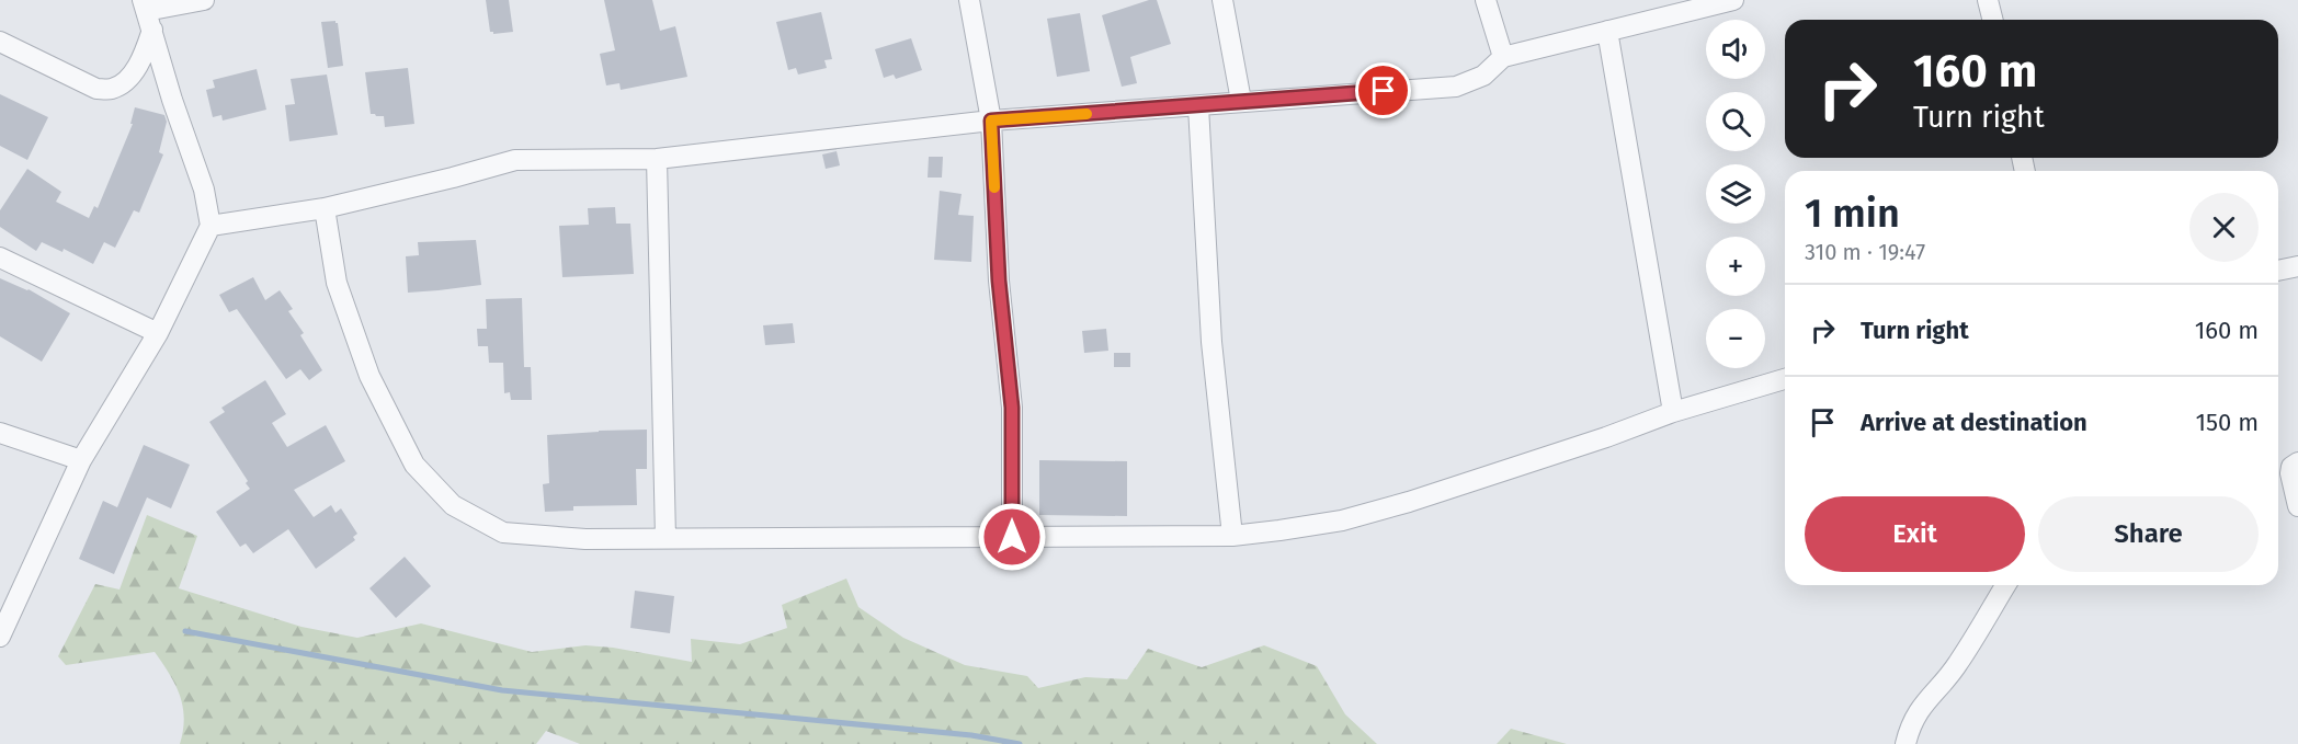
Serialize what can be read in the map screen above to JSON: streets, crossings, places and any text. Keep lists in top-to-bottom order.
{
  "page": {
    "map_buttons": ["+", "−"],
    "turn": ["160 m", "Turn right"],
    "heading": ["1 min", "310 m · 19:47"],
    "list": [
      {
        "name": "Turn right",
        "value": "160 m"
      },
      {
        "name": "Arrive at destination",
        "value": "150 m"
      }
    ],
    "buttons": ["Exit", "Share"]
  }
}
